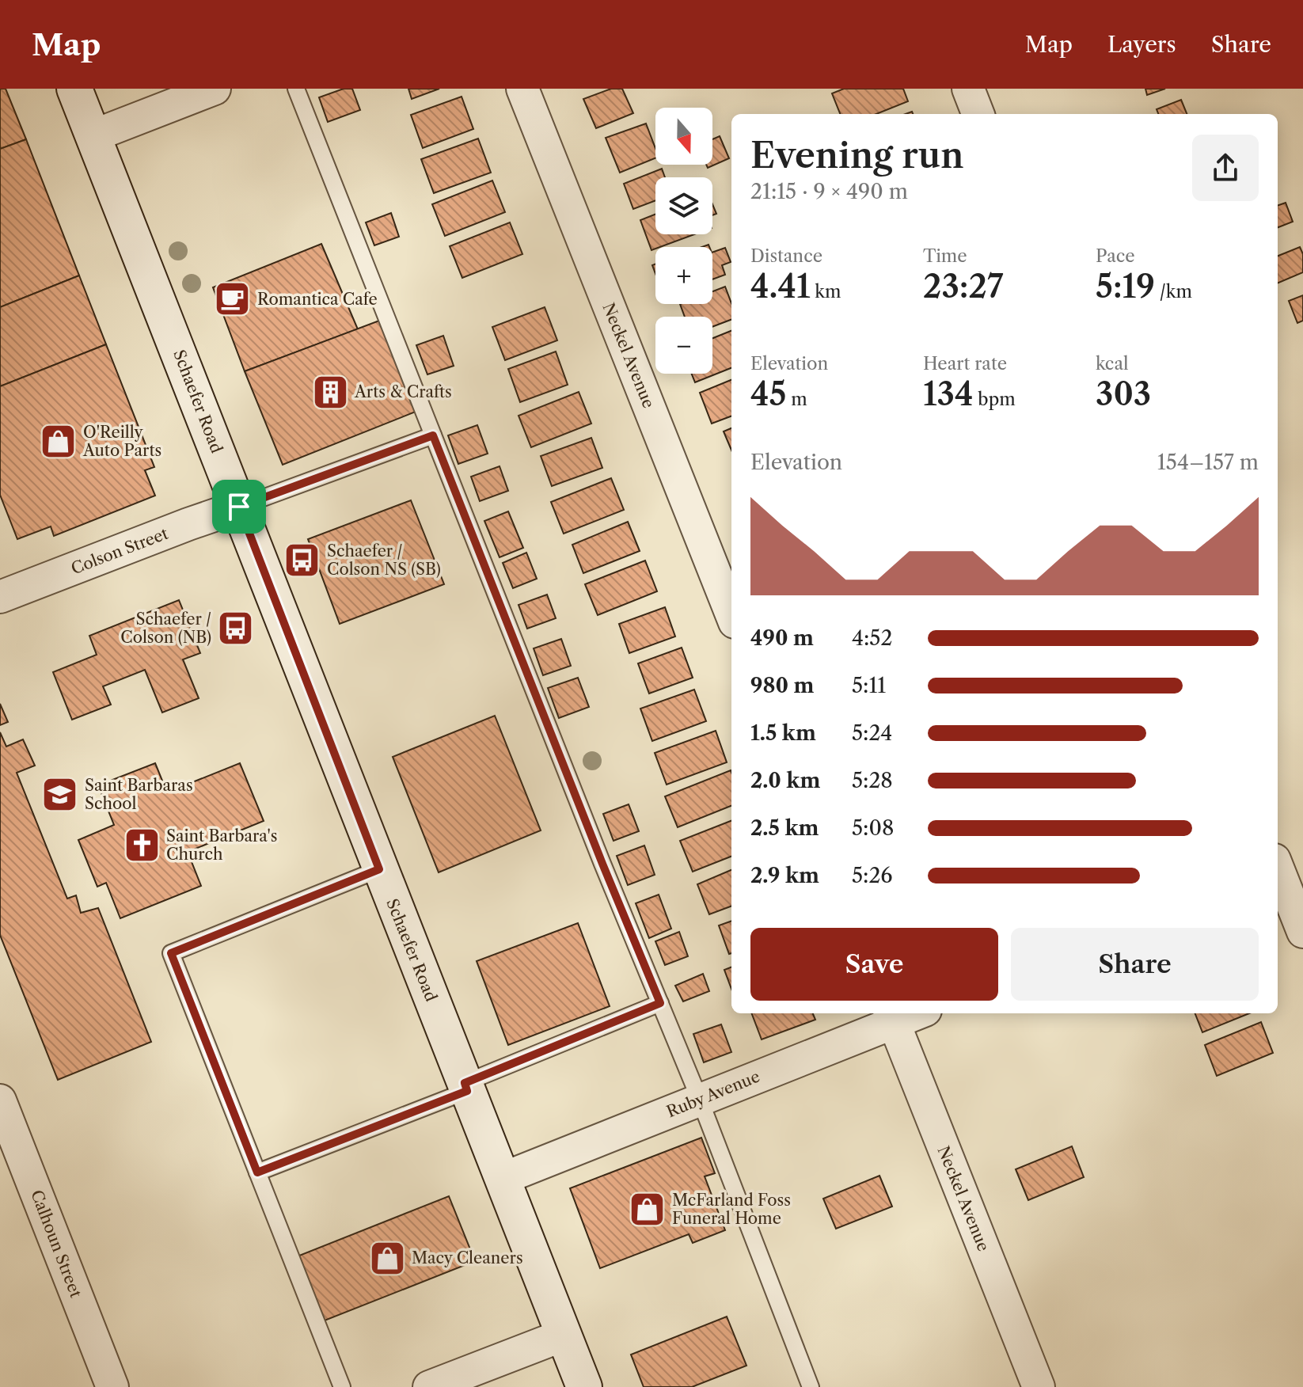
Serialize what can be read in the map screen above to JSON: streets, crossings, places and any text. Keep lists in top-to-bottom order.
{
  "streets": {
    "main road": ["Schaefer Road"],
    "street": [
      "Neckel Avenue",
      "Colson Street",
      "Ruby Avenue",
      "Calhoun Street"
    ]
  },
  "crossings": [
    ["Neckel Avenue", "Ruby Avenue"],
    ["Schaefer Road", "Colson Street"],
    ["Schaefer Road", "Ruby Avenue"]
  ],
  "places": {
    "cafe": ["Romantica Cafe"],
    "building": ["Arts & Crafts"],
    "shop": ["O'Reilly Auto Parts", "McFarland Foss Funeral Home", "Macy Cleaners"],
    "bus stop": ["Schaefer / Colson NS (SB)", "Schaefer / Colson (NB)"],
    "school or university": ["Saint Barbaras School"],
    "church": ["Saint Barbara's Church"]
  },
  "north": "bottom",
  "page": {
    "header": "Map",
    "nav": ["Map", "Layers", "Share"],
    "map_buttons": ["+", "−"],
    "heading": ["Evening run", "21:15 · 9 × 490 m"],
    "stats": [
      ["Distance", "4.41 km"],
      ["Time", "23:27"],
      ["Pace", "5:19 /km"],
      ["Elevation", "45 m"],
      ["Heart rate", "134 bpm"],
      ["kcal", "303"]
    ],
    "chart": ["Elevation", "154–157 m"],
    "list": [
      {
        "name": "490 m",
        "note": "4:52"
      },
      {
        "name": "980 m",
        "note": "5:11"
      },
      {
        "name": "1.5 km",
        "note": "5:24"
      },
      {
        "name": "2.0 km",
        "note": "5:28"
      },
      {
        "name": "2.5 km",
        "note": "5:08"
      },
      {
        "name": "2.9 km",
        "note": "5:26"
      }
    ],
    "buttons": ["Save", "Share"]
  }
}
